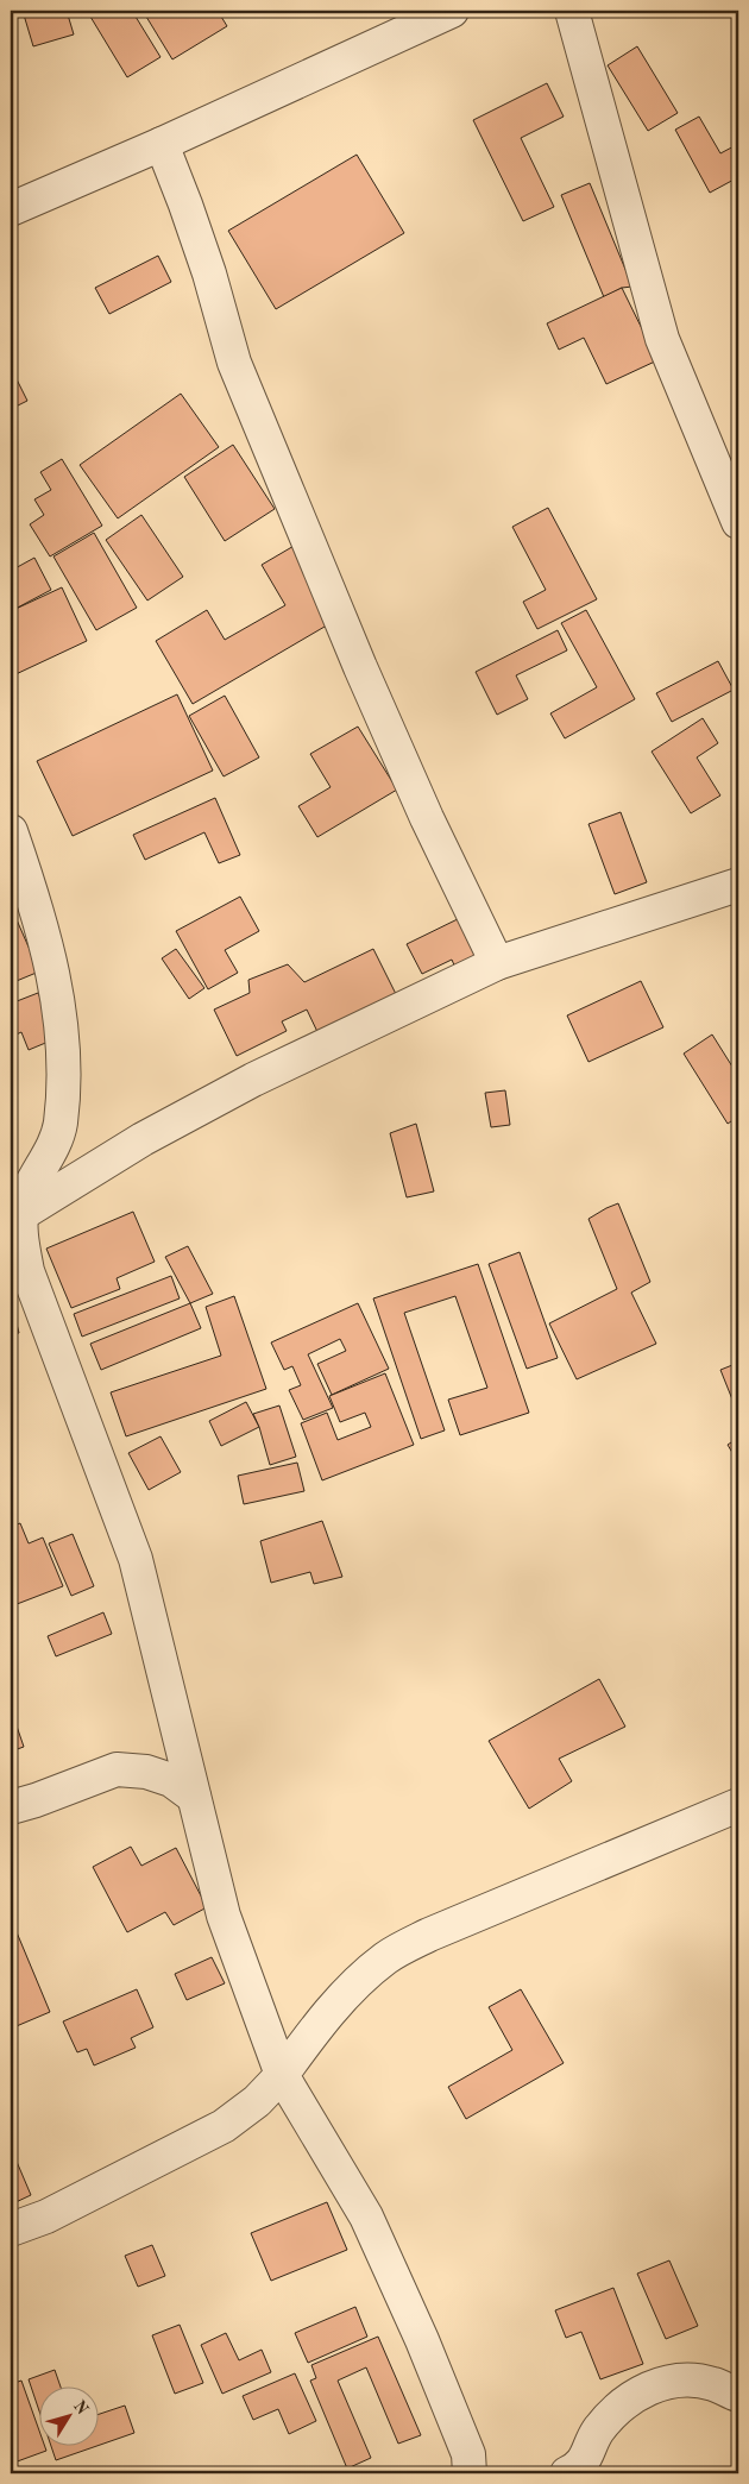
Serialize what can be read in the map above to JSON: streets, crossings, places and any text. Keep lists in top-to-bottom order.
{
  "north": "top right"
}
